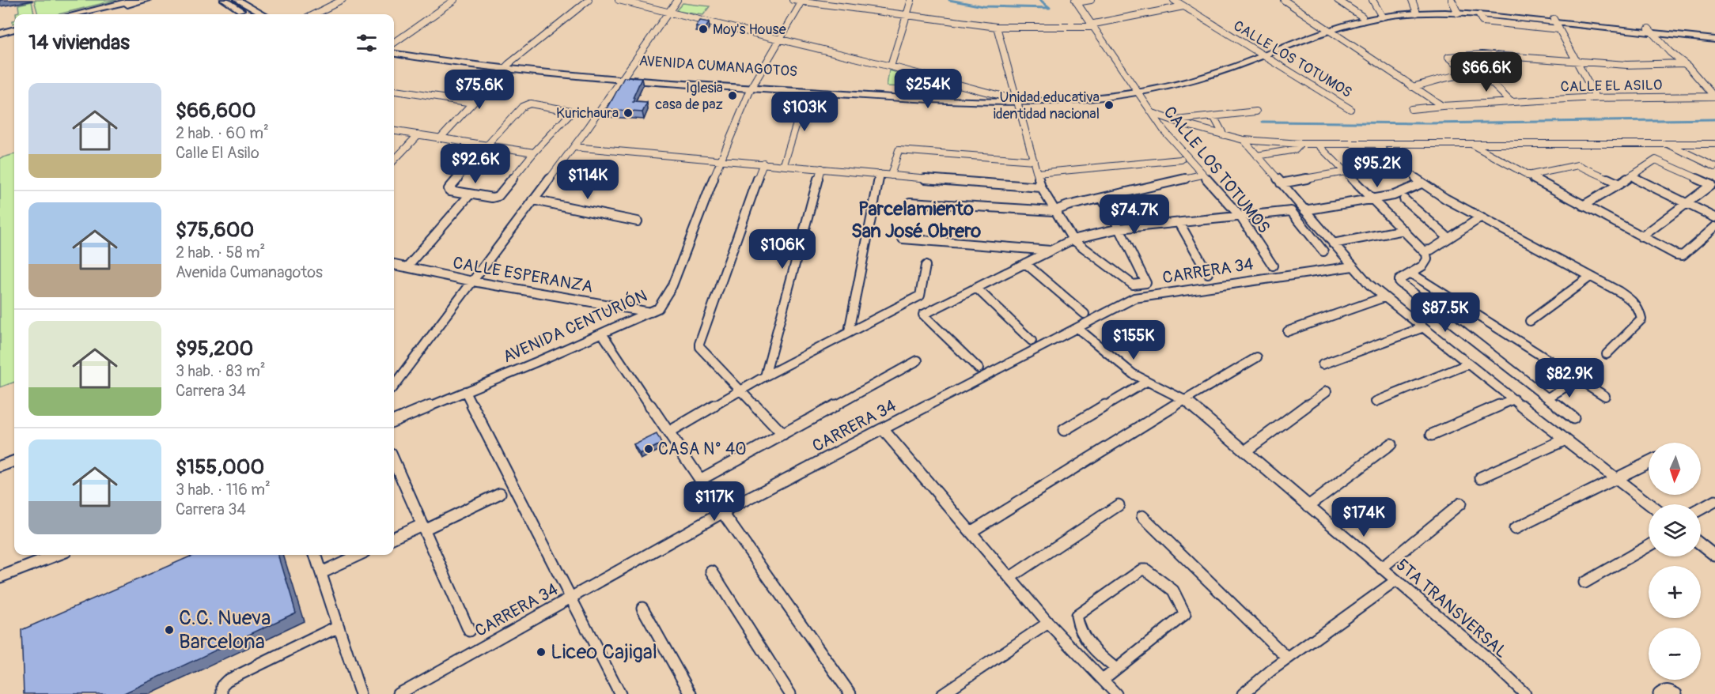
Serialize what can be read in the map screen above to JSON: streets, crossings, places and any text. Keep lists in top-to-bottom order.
{
  "streets": {
    "street": [
      "CALLE LOS TOTUMOS",
      "AVENIDA CUMANAGOTOS",
      "CALLE EL ASILO",
      "CARRERA 34",
      "CALLE ESPERANZA",
      "AVENIDA CENTURIÓN",
      "5TA TRANSVERSAL"
    ]
  },
  "crossings": [
    ["CALLE LOS TOTUMOS", "AVENIDA CUMANAGOTOS"],
    ["AVENIDA CUMANAGOTOS", "AVENIDA CENTURIÓN"],
    ["CARRERA 34", "5TA TRANSVERSAL"],
    ["CALLE ESPERANZA", "AVENIDA CENTURIÓN"]
  ],
  "districts": ["Parcelamiento San José Obrero"],
  "places": [
    "Moy's House",
    "Iglesia casa de paz",
    "Unidad educativa identidad nacional",
    "Kurichaura",
    "CASA N° 40",
    "C.C. Nueva Barcelona",
    "Liceo Cajigal"
  ],
  "north": "bottom",
  "page": {
    "heading": "14 viviendas",
    "price": [
      "$66.6K",
      "$254K",
      "$75.6K",
      "$103K",
      "$92.6K",
      "$95.2K",
      "$114K",
      "$74.7K",
      "$106K",
      "$87.5K",
      "$155K",
      "$82.9K",
      "$117K",
      "$174K"
    ],
    "list": [
      {
        "name": "$66,600",
        "note": "2 hab. · 60 m² · Calle El Asilo"
      },
      {
        "name": "$75,600",
        "note": "2 hab. · 58 m² · Avenida Cumanagotos"
      },
      {
        "name": "$95,200",
        "note": "3 hab. · 83 m² · Carrera 34"
      },
      {
        "name": "$155,000",
        "note": "3 hab. · 116 m² · Carrera 34"
      }
    ],
    "map_buttons": ["+", "−"]
  }
}
